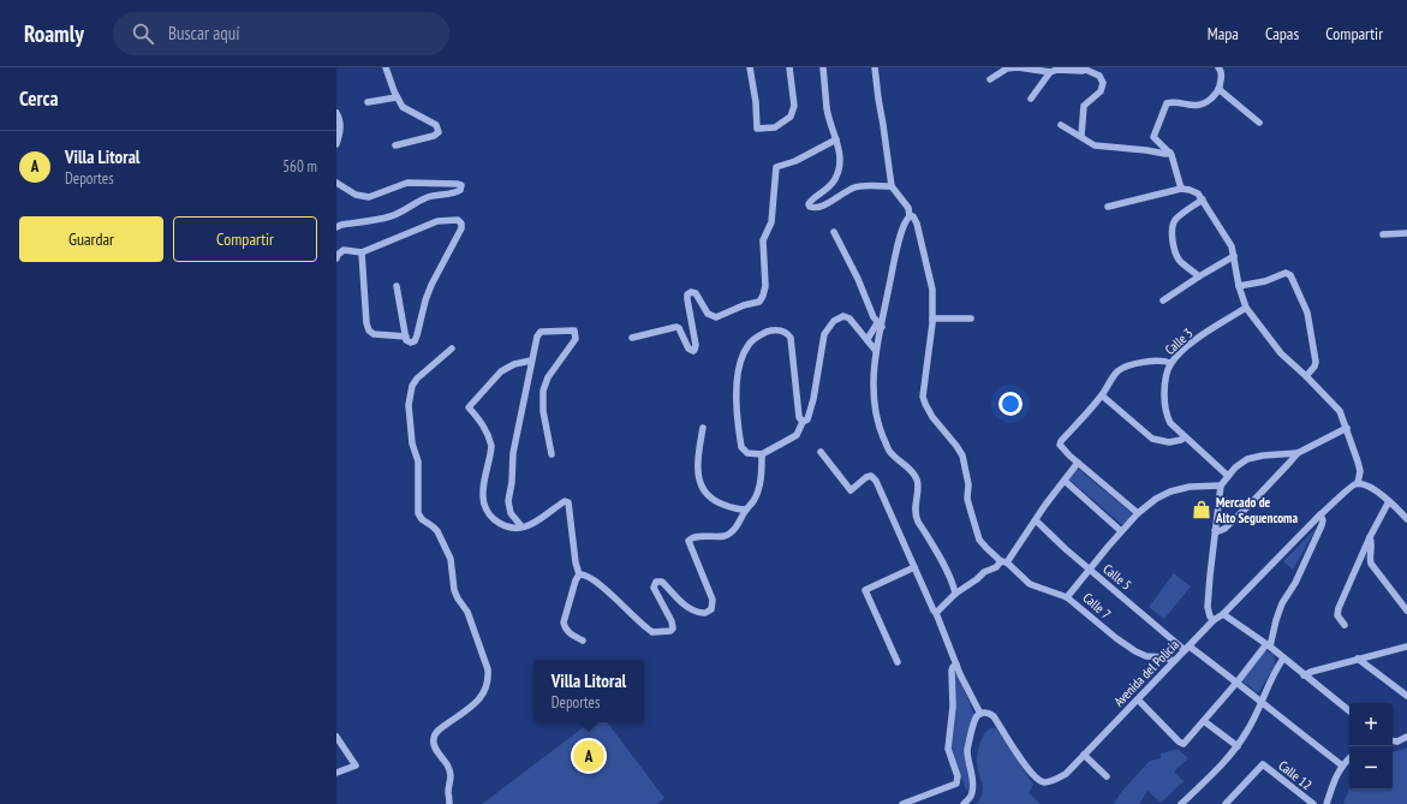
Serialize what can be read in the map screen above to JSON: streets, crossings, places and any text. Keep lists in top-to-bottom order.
{
  "streets": {
    "street": [
      "Calle 3",
      "Calle 5",
      "Calle 7",
      "Avenida del Policía",
      "Calle 12"
    ]
  },
  "crossings": [
    ["Calle 5", "Avenida del Policía"],
    ["Calle 7", "Avenida del Policía"]
  ],
  "places": {
    "shop": ["Mercado de Alto Seguencoma"]
  },
  "page": {
    "header": "Roamly",
    "search": "Buscar aquí",
    "nav": ["Mapa", "Capas", "Compartir"],
    "heading": "Cerca",
    "list": [
      {
        "mark": "A",
        "name": "Villa Litoral",
        "note": "Deportes",
        "value": "560 m"
      }
    ],
    "buttons": ["Guardar", "Compartir"],
    "popup": ["Villa Litoral", "Deportes"],
    "map_buttons": ["+", "−"],
    "pins": "A"
  }
}
